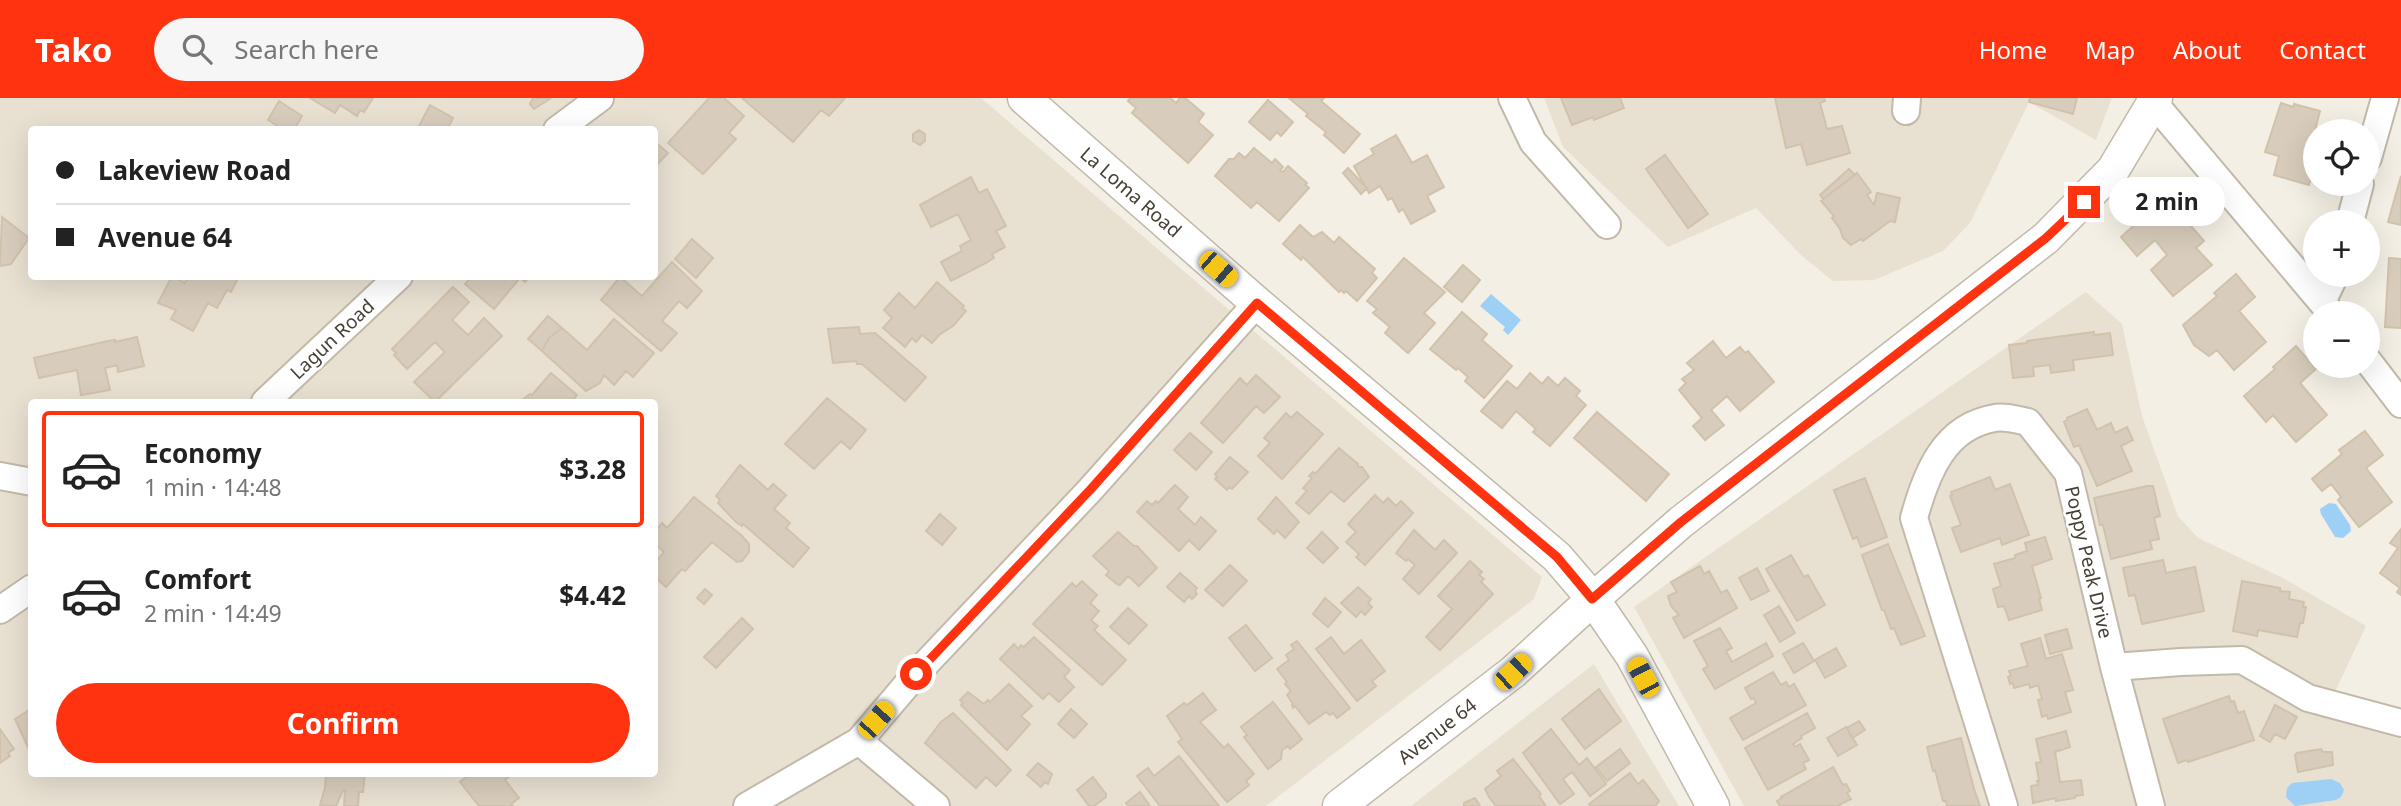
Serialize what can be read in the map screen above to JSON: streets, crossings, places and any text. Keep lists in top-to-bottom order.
{
  "streets": {
    "street": [
      "La Loma Road",
      "Lagun Road",
      "Poppy Peak Drive",
      "Avenue 64"
    ]
  },
  "crossings": [
    ["La Loma Road", "Avenue 64"]
  ],
  "page": {
    "header": "Tako",
    "search": "Search here",
    "nav": [
      "Home",
      "Map",
      "About",
      "Contact"
    ],
    "map_buttons": ["+", "−"],
    "banner": ["Lakeview Road", "Avenue 64"],
    "bubble": "2 min",
    "list": [
      {
        "name": "Economy",
        "note": "1 min · 14:48",
        "value": "$3.28"
      },
      {
        "name": "Comfort",
        "note": "2 min · 14:49",
        "value": "$4.42"
      }
    ],
    "buttons": "Confirm"
  }
}
